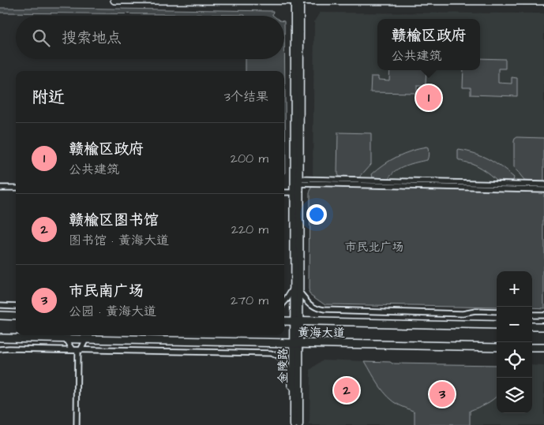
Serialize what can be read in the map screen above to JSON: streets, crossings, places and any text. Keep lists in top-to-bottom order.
{
  "streets": {
    "main road": ["黄海大道"],
    "street": ["金陵路"]
  },
  "crossings": [
    ["黄海大道", "金陵路"]
  ],
  "parks": ["市民北广场"],
  "page": {
    "search": "搜索地点",
    "popup": ["赣榆区政府", "公共建筑"],
    "heading": ["附近", "3个结果"],
    "pins": ["1", "2", "3"],
    "list": [
      {
        "mark": "1",
        "name": "赣榆区政府",
        "note": "公共建筑",
        "value": "200 m"
      },
      {
        "mark": "2",
        "name": "赣榆区图书馆",
        "note": "图书馆 · 黄海大道",
        "value": "220 m"
      },
      {
        "mark": "3",
        "name": "市民南广场",
        "note": "公园 · 黄海大道",
        "value": "270 m"
      }
    ],
    "map_buttons": ["+", "−"]
  }
}
